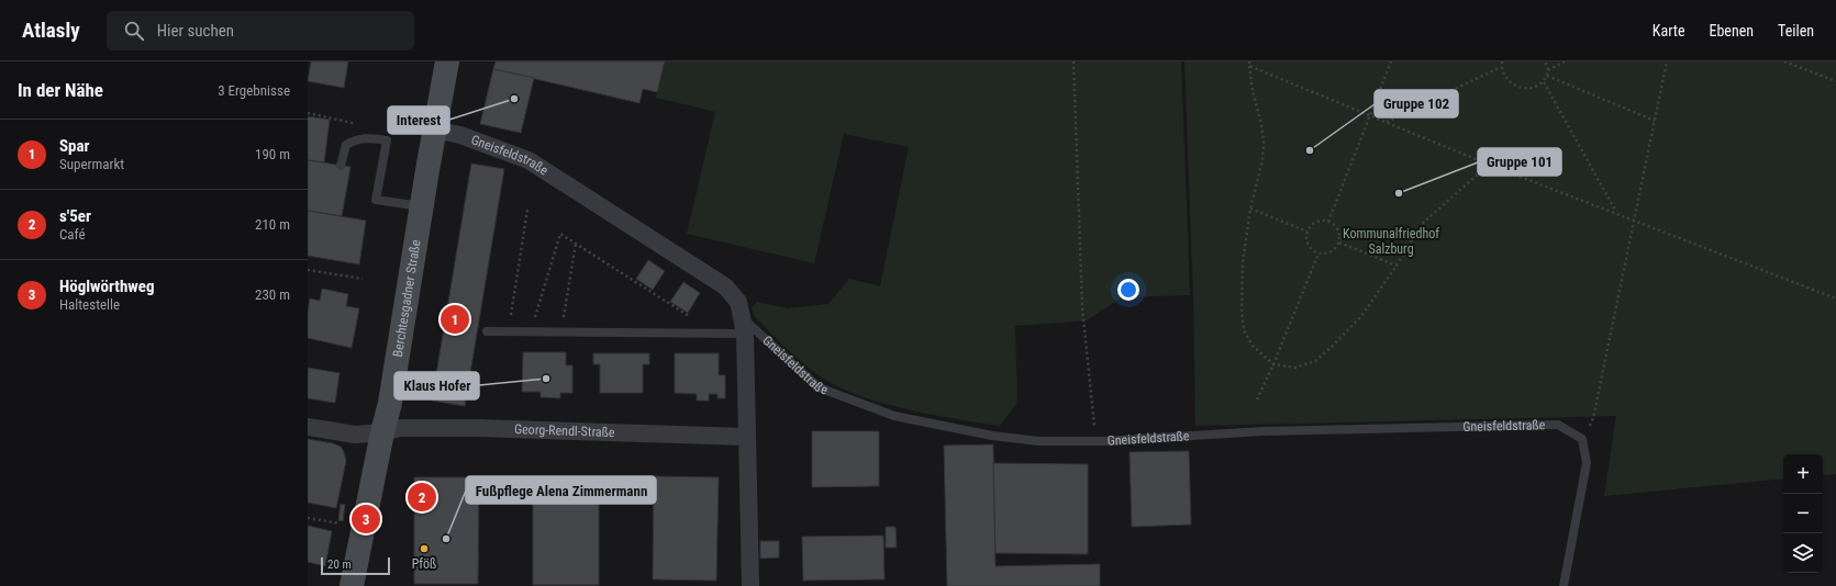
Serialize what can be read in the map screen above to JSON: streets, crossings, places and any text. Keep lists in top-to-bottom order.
{
  "streets": {
    "main road": ["Berchtesgadner Straße"],
    "street": ["Gneisfeldstraße", "Georg-Rendl-Straße"]
  },
  "crossings": [
    ["Gneisfeldstraße", "Berchtesgadner Straße"],
    ["Gneisfeldstraße", "Georg-Rendl-Straße"],
    ["Berchtesgadner Straße", "Georg-Rendl-Straße"]
  ],
  "parks": ["Kommunalfriedhof Salzburg"],
  "places": [
    "Interest",
    "Gruppe 102",
    "Gruppe 101",
    "Klaus Hofer",
    "Fußpflege Alena Zimmermann",
    "Pföß"
  ],
  "scale_bar": "20 m",
  "page": {
    "header": "Atlasly",
    "search": "Hier suchen",
    "nav": ["Karte", "Ebenen", "Teilen"],
    "heading": ["In der Nähe", "3 Ergebnisse"],
    "list": [
      {
        "mark": "1",
        "name": "Spar",
        "note": "Supermarkt",
        "value": "190 m"
      },
      {
        "mark": "2",
        "name": "s'5er",
        "note": "Café",
        "value": "210 m"
      },
      {
        "mark": "3",
        "name": "Höglwörthweg",
        "note": "Haltestelle",
        "value": "230 m"
      }
    ],
    "pins": ["1", "2", "3"],
    "map_buttons": ["+", "−"],
    "scale": "20 m"
  }
}
